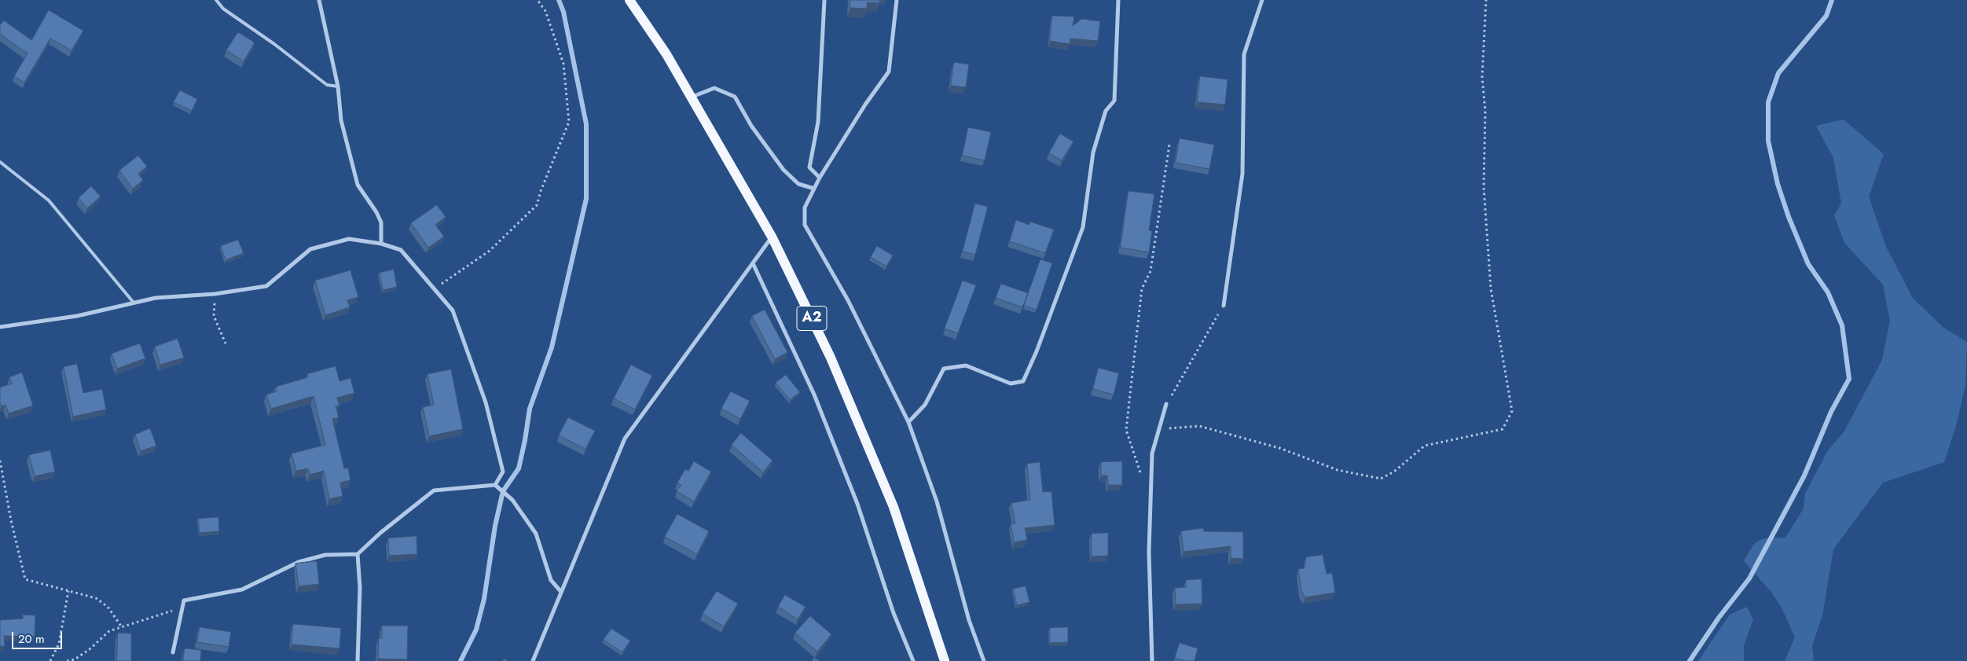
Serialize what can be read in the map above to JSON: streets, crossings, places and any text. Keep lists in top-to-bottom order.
{
  "streets": {
    "main road": ["A2"]
  },
  "scale_bar": "20 m"
}
